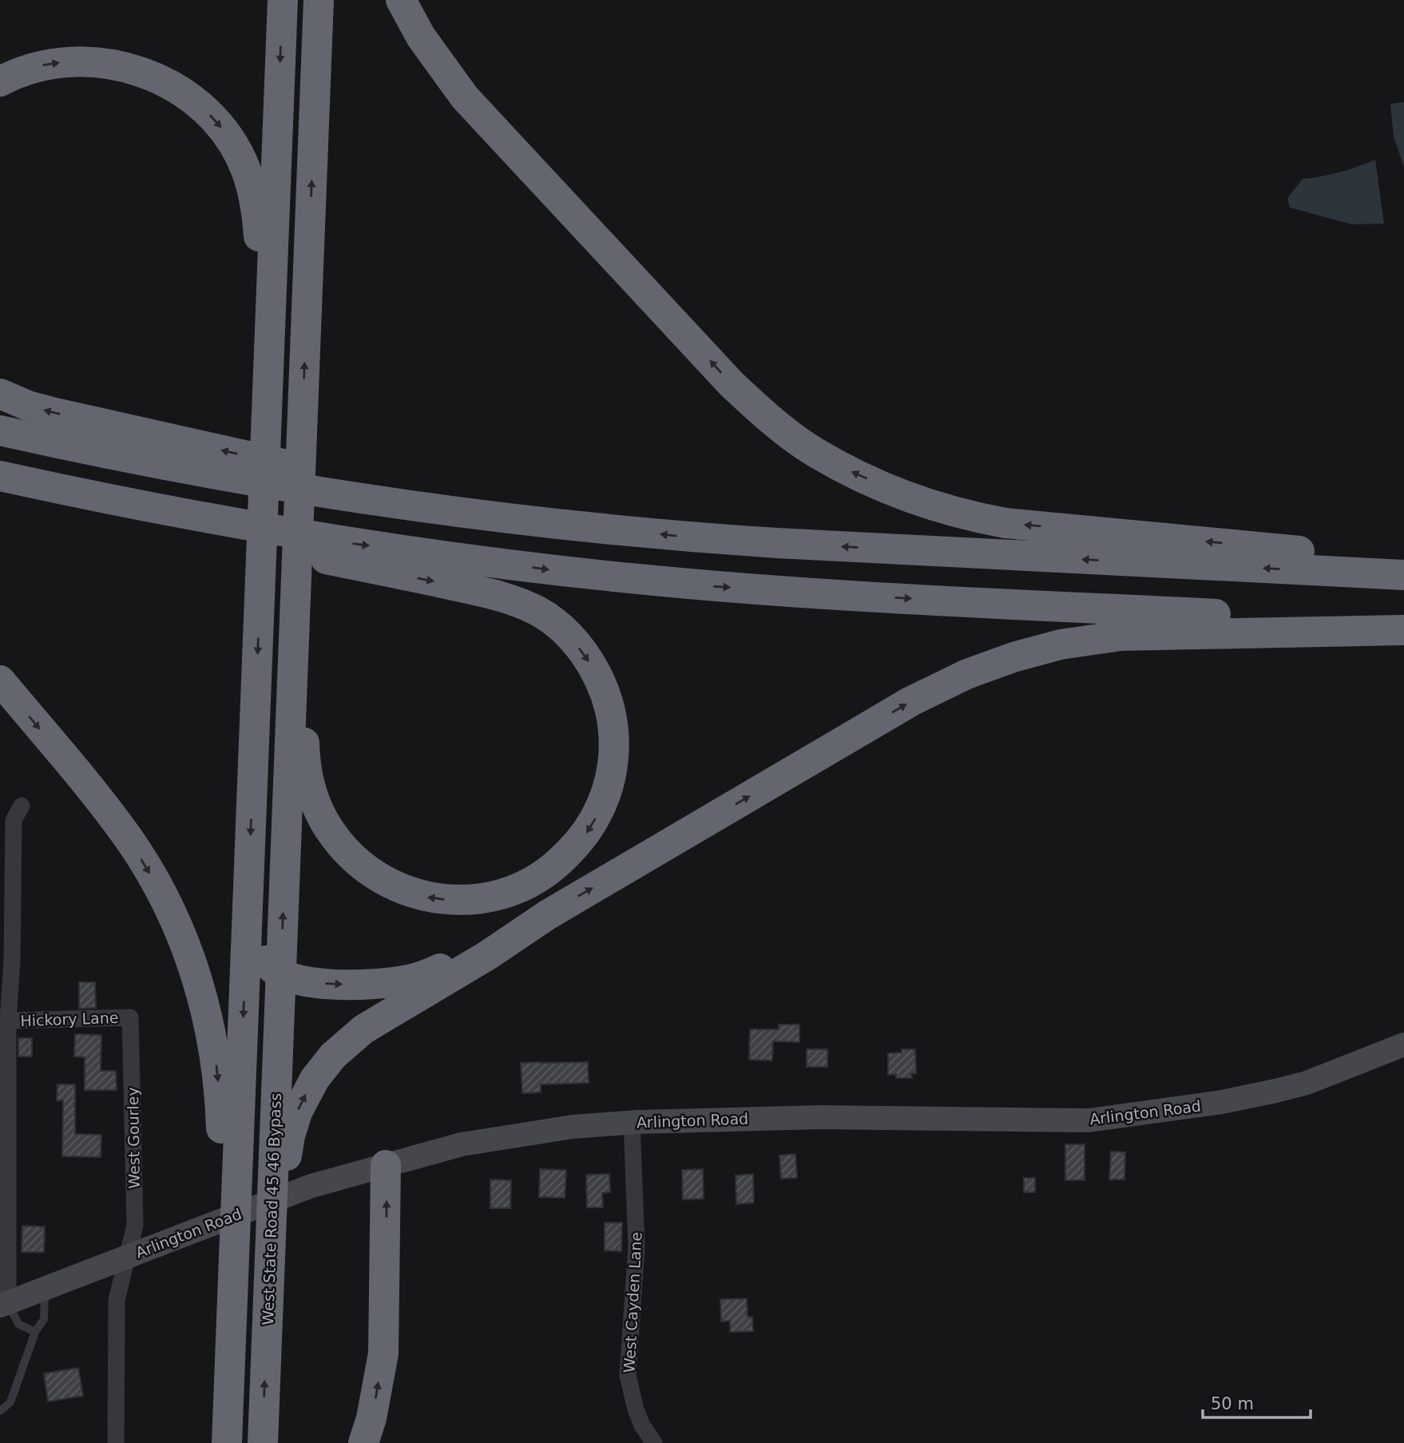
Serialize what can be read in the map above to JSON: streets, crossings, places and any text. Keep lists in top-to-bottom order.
{
  "streets": {
    "highway": ["West State Road 45 46 Bypass"],
    "street": [
      "Hickory Lane",
      "Arlington Road",
      "West Gourley",
      "West Cayden Lane"
    ]
  },
  "crossings": [
    ["Hickory Lane", "Arlington Road"],
    ["Hickory Lane", "West Gourley"],
    ["Arlington Road", "West Gourley"],
    ["Arlington Road", "West Cayden Lane"]
  ],
  "scale_bar": "50 m"
}
